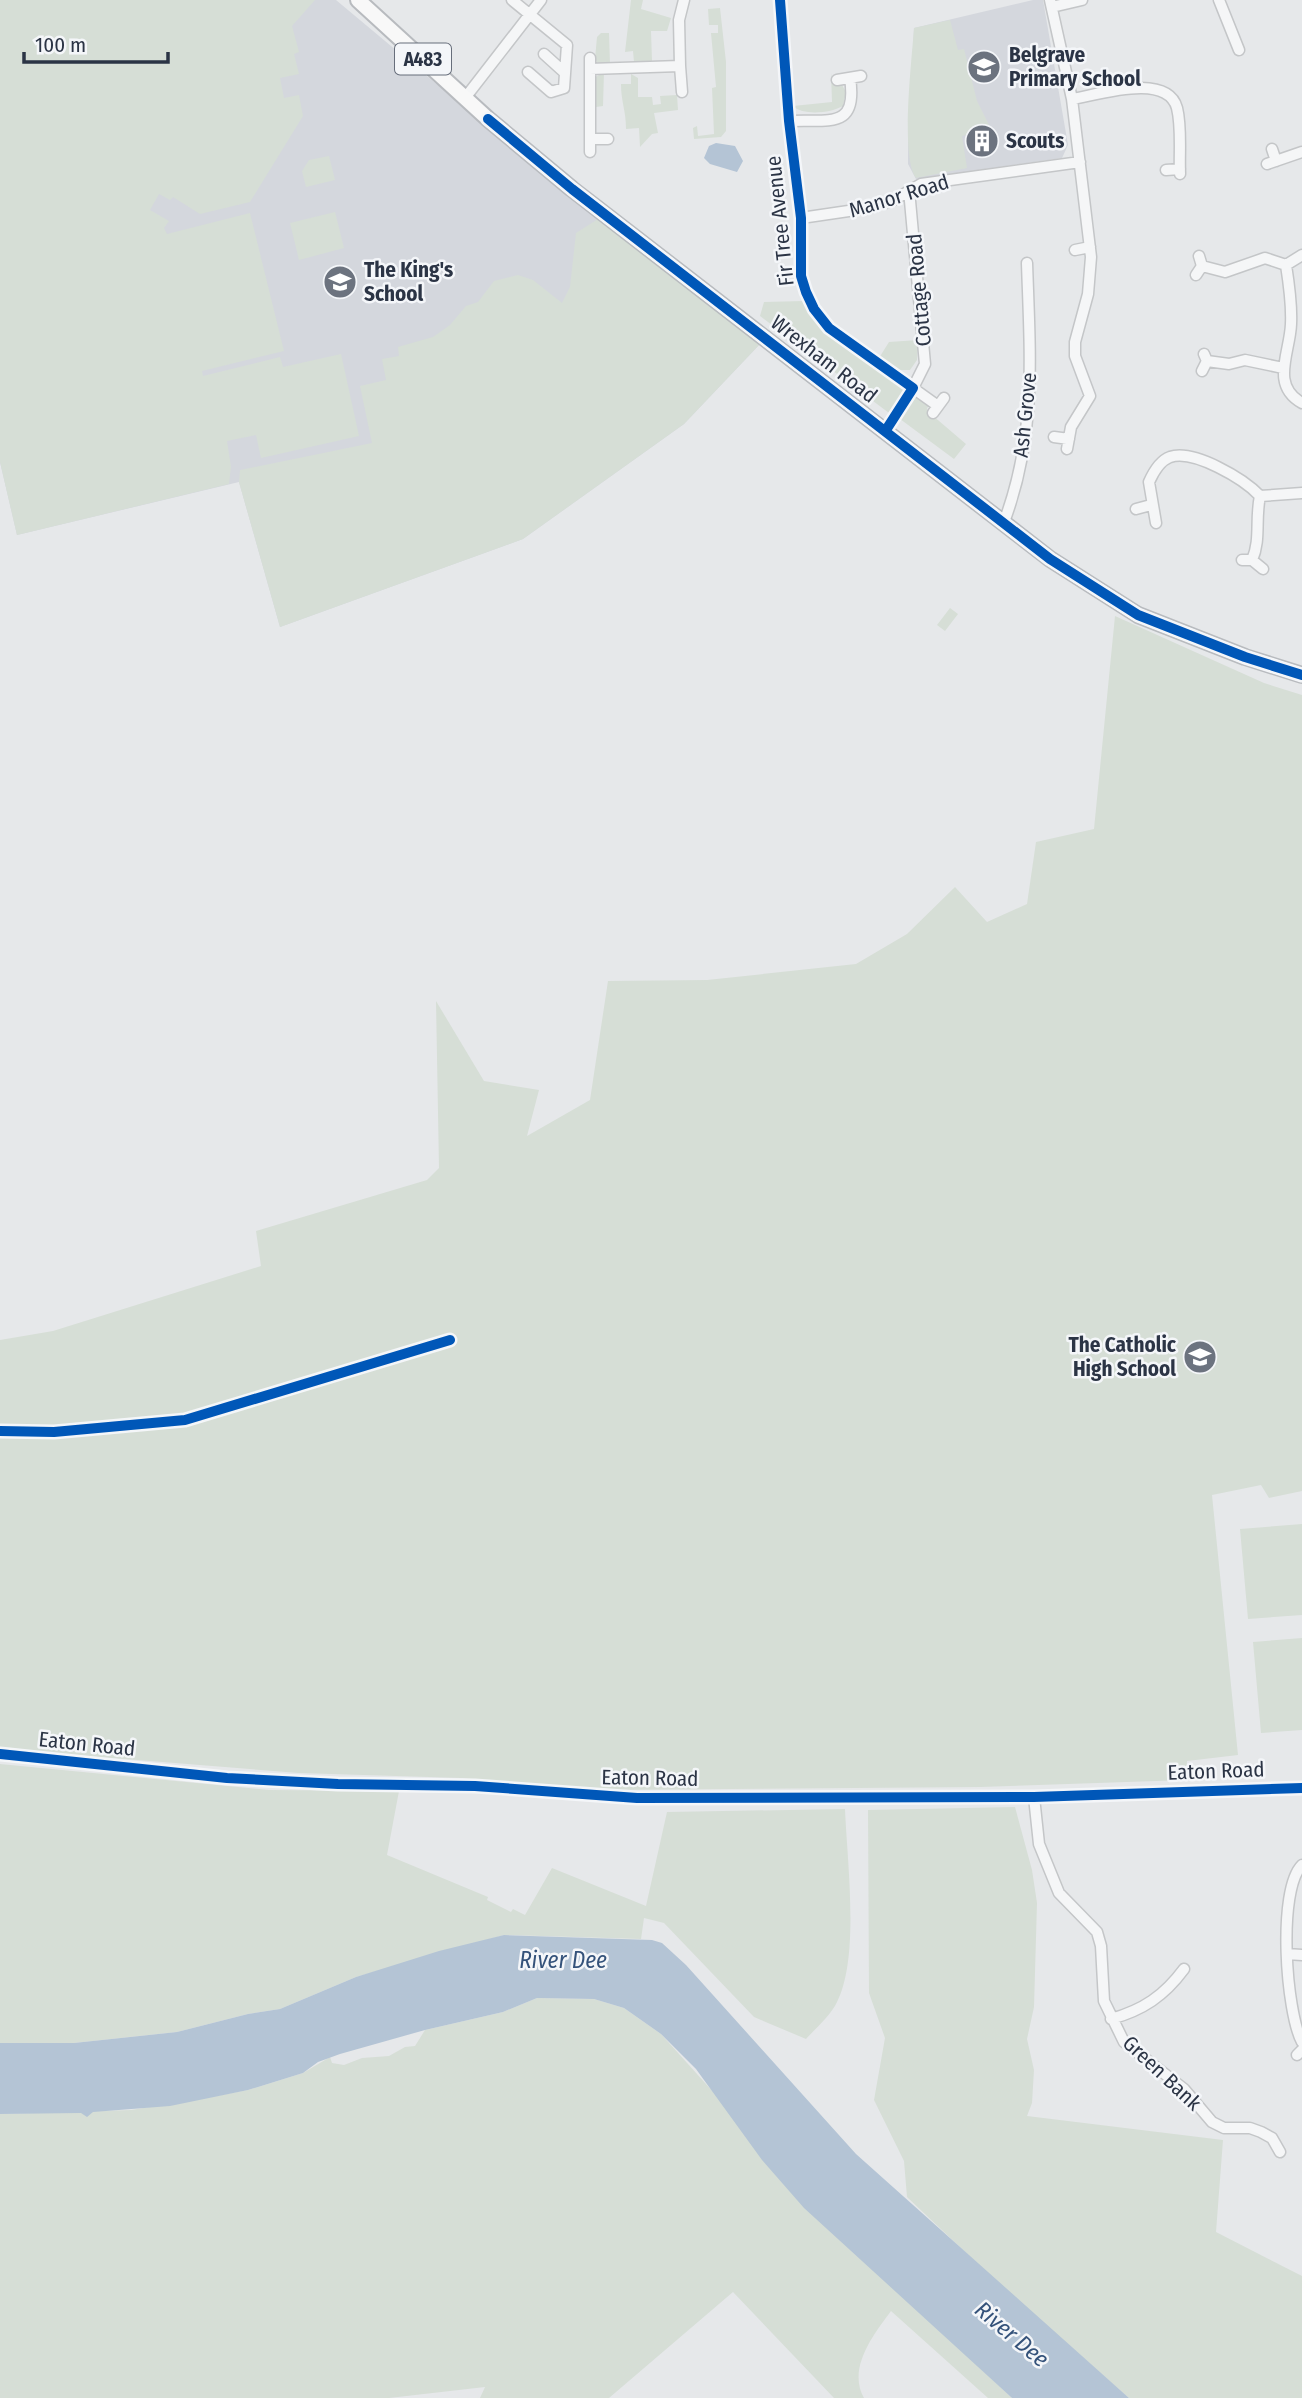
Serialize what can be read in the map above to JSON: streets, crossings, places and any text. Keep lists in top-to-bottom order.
{
  "streets": {
    "highway": ["A483", "Wrexham Road"],
    "street": [
      "Manor Road",
      "Fir Tree Avenue",
      "Cottage Road",
      "Ash Grove",
      "Eaton Road",
      "Green Bank"
    ]
  },
  "crossings": [
    ["Manor Road", "Fir Tree Avenue"],
    ["Manor Road", "Cottage Road"],
    ["Fir Tree Avenue", "Cottage Road"],
    ["Wrexham Road", "Ash Grove"],
    ["Eaton Road", "Green Bank"]
  ],
  "water": ["River Dee"],
  "places": {
    "school or university": ["Belgrave Primary School", "The King's School", "The Catholic High School"],
    "building": ["Scouts"]
  },
  "scale_bar": "100 m"
}
